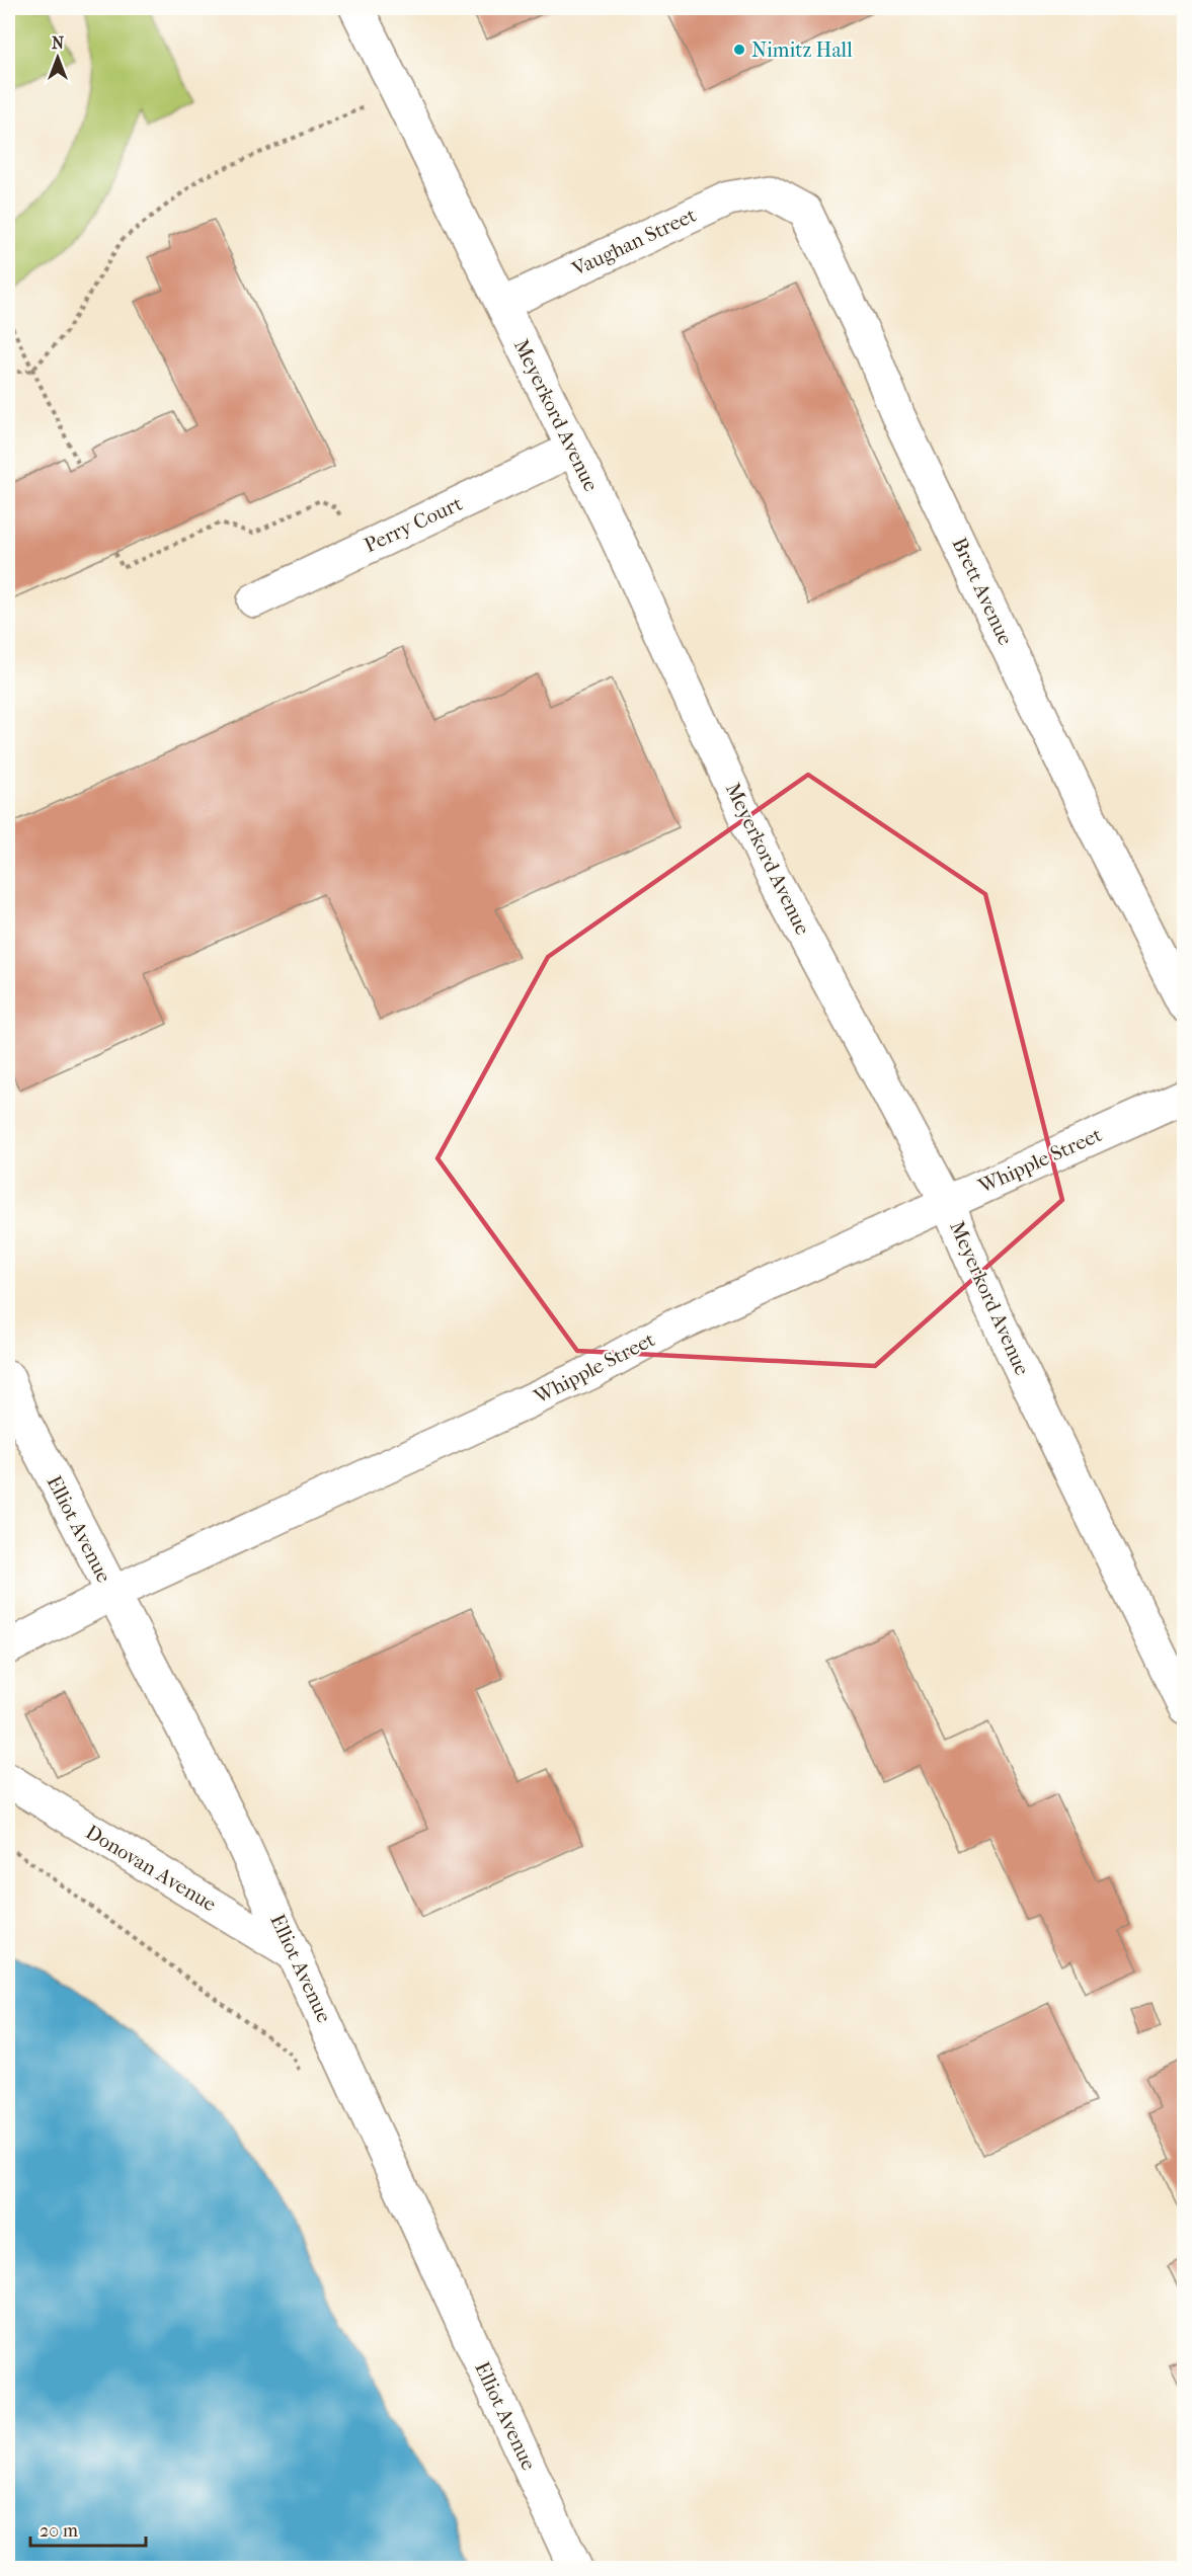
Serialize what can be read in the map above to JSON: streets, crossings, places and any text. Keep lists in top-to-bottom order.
{
  "streets": {
    "street": [
      "Vaughan Street",
      "Meyerkord Avenue",
      "Perry Court",
      "Brett Avenue",
      "Whipple Street",
      "Elliot Avenue",
      "Donovan Avenue"
    ]
  },
  "crossings": [
    ["Vaughan Street", "Meyerkord Avenue"],
    ["Vaughan Street", "Brett Avenue"],
    ["Meyerkord Avenue", "Perry Court"],
    ["Meyerkord Avenue", "Whipple Street"],
    ["Whipple Street", "Elliot Avenue"],
    ["Elliot Avenue", "Donovan Avenue"]
  ],
  "places": ["Nimitz Hall"],
  "scale_bar": "20 m",
  "north": "top"
}
